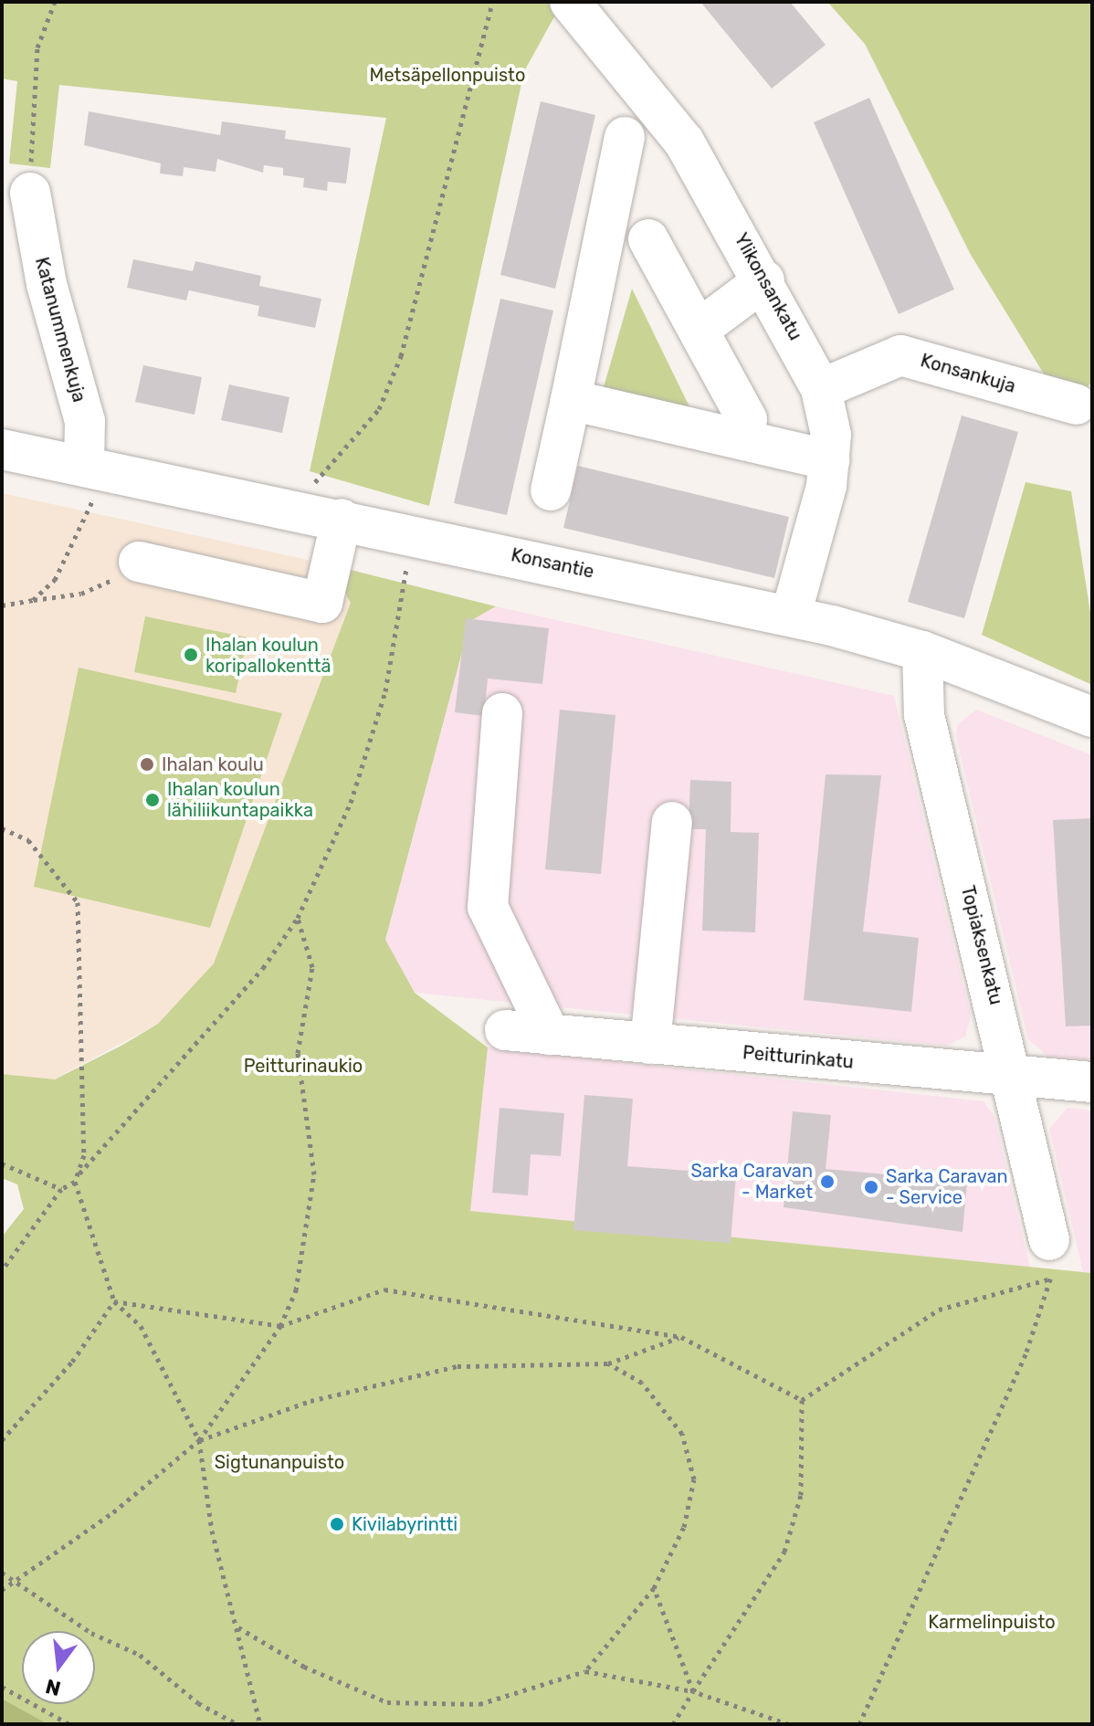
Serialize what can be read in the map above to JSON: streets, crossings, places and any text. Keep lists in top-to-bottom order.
{
  "streets": {
    "street": [
      "Ylikonsankatu",
      "Katanummenkuja",
      "Konsankuja",
      "Konsantie",
      "Topiaksenkatu",
      "Peitturinkatu"
    ]
  },
  "crossings": [
    ["Ylikonsankatu", "Konsankuja"],
    ["Ylikonsankatu", "Konsantie"],
    ["Katanummenkuja", "Konsantie"],
    ["Konsantie", "Topiaksenkatu"],
    ["Topiaksenkatu", "Peitturinkatu"]
  ],
  "parks": [
    "Metsäpellonpuisto",
    "Peitturinaukio",
    "Sigtunanpuisto",
    "Karmelinpuisto"
  ],
  "places": [
    "Ihalan koulun koripallokenttä",
    "Ihalan koulu",
    "Ihalan koulun lähiliikuntapaikka",
    "Sarka Caravan - Market",
    "Sarka Caravan - Service",
    "Kivilabyrintti"
  ],
  "north": "bottom"
}
